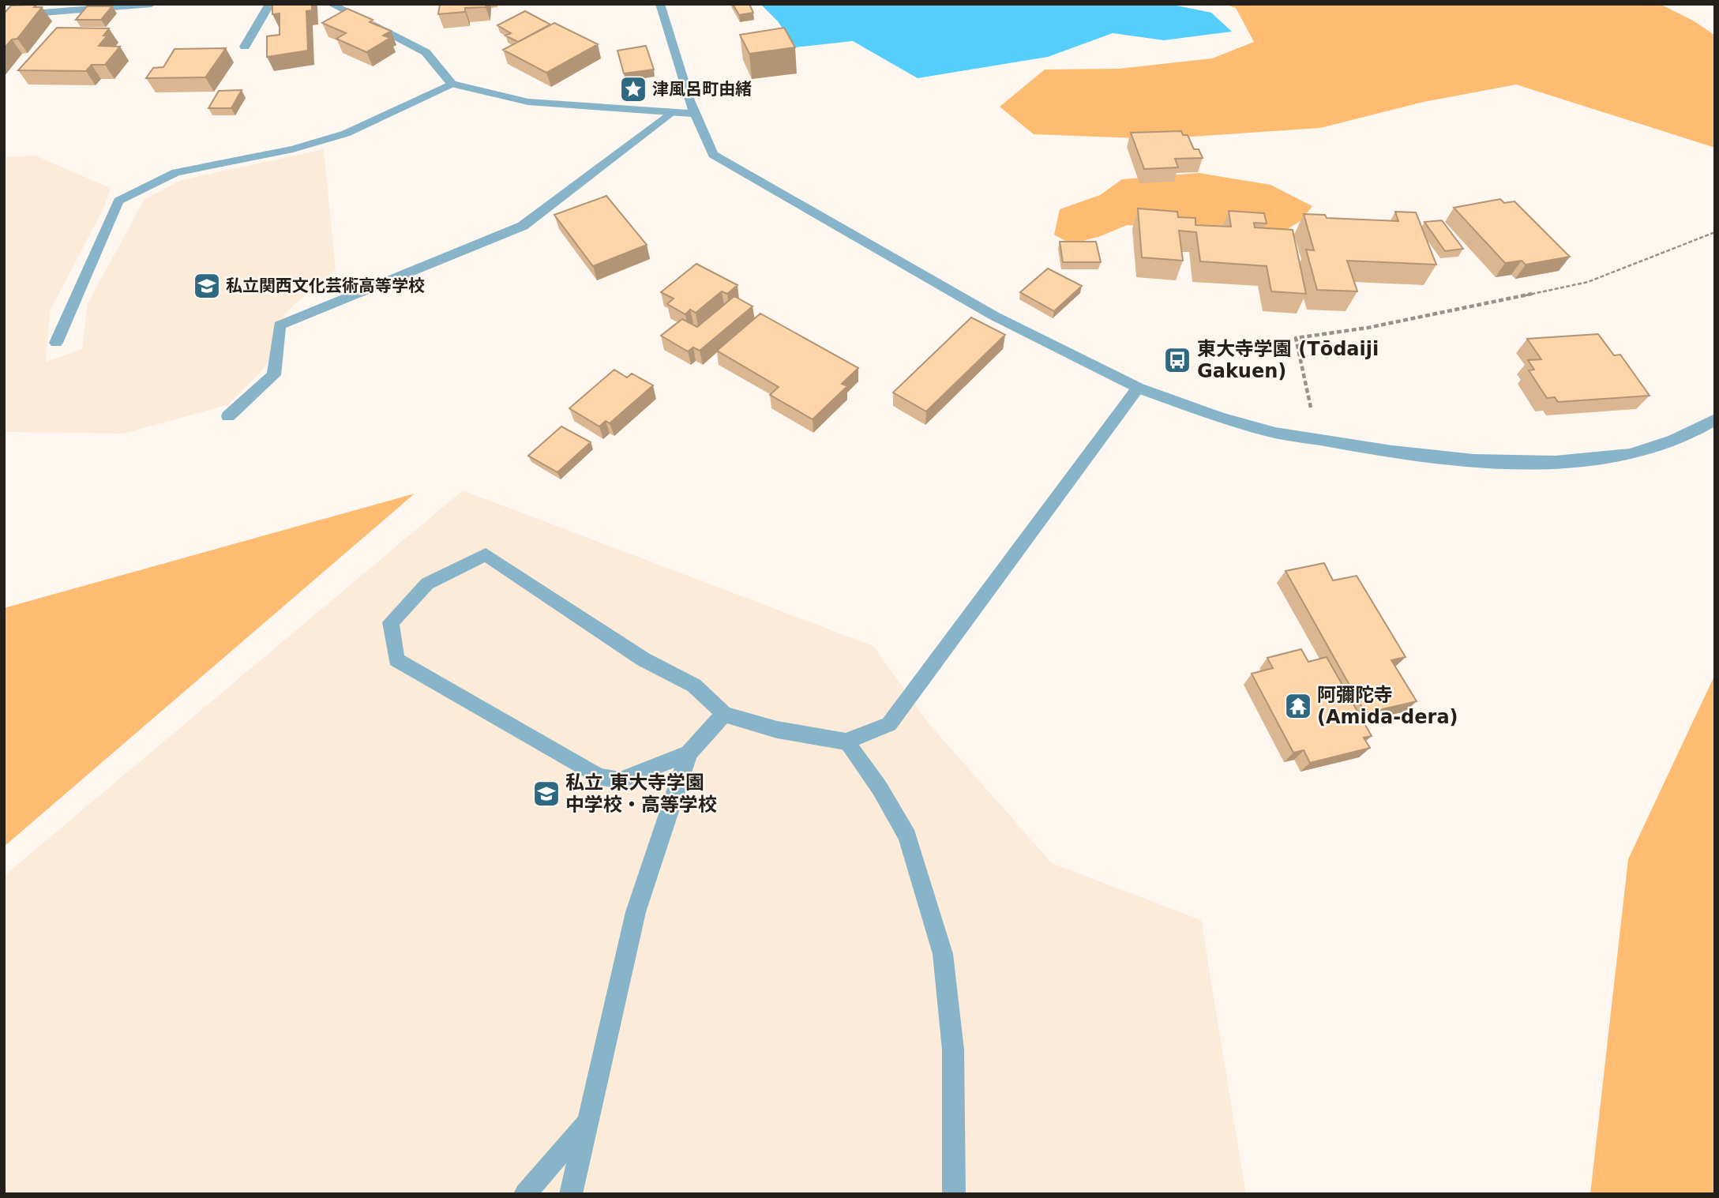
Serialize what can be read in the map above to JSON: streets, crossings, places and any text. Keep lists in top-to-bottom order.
{
  "places": {
    "place": ["津風呂町由緒"],
    "school or university": ["私立関西文化芸術高等学校", "私立 東大寺学園 中学校・高等学校"],
    "bus stop": ["東大寺学園 (Tōdaiji Gakuen)"],
    "temple": ["阿彌陀寺 (Amida-dera)"]
  }
}
